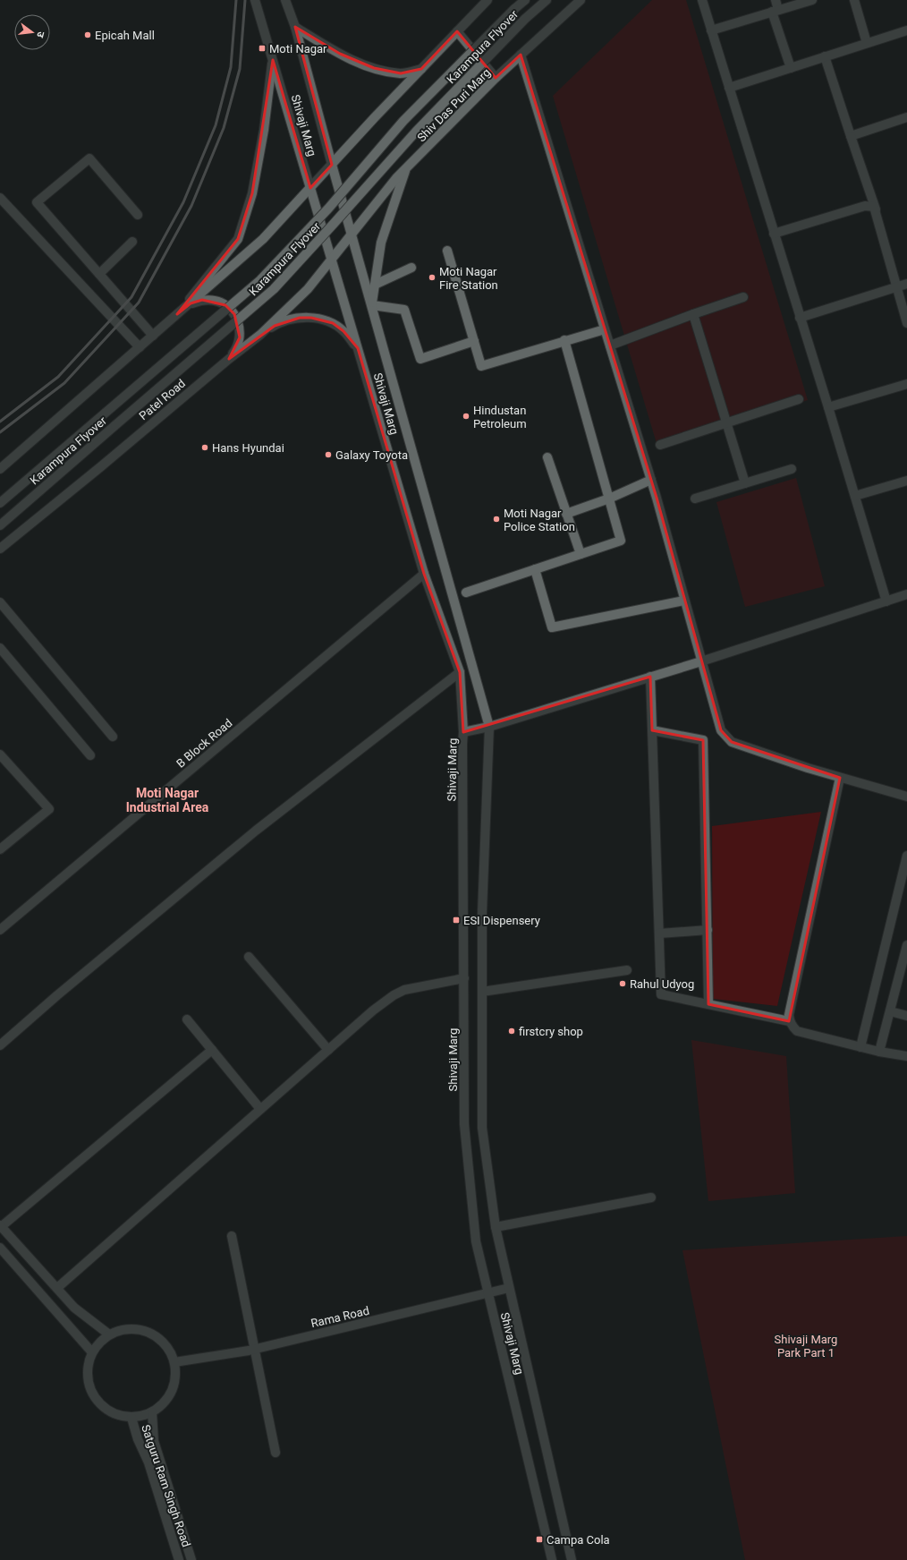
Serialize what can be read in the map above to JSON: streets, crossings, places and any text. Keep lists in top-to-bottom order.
{
  "streets": {
    "street": [
      "Karampura Flyover",
      "Shiv Das Puri Marg",
      "Shivaji Marg",
      "Patel Road",
      "B Block Road",
      "Rama Road",
      "Satguru Ram Singh Road"
    ]
  },
  "crossings": [
    ["Shiv Das Puri Marg", "Shivaji Marg"],
    ["Shiv Das Puri Marg", "Patel Road"],
    ["Shivaji Marg", "Patel Road"],
    ["Shivaji Marg", "B Block Road"],
    ["Shivaji Marg", "Rama Road"],
    ["Rama Road", "Satguru Ram Singh Road"]
  ],
  "districts": ["Moti Nagar Industrial Area"],
  "parks": ["Shivaji Marg Park Part 1"],
  "places": {
    "other": [
      "Epicah Mall",
      "Moti Nagar Fire Station",
      "Hindustan Petroleum",
      "Hans Hyundai",
      "Galaxy Toyota",
      "Moti Nagar Police Station",
      "Rahul Udyog",
      "firstcry shop"
    ],
    "transit": ["Moti Nagar", "ESI Dispensery", "Campa Cola"]
  },
  "north": "right"
}
